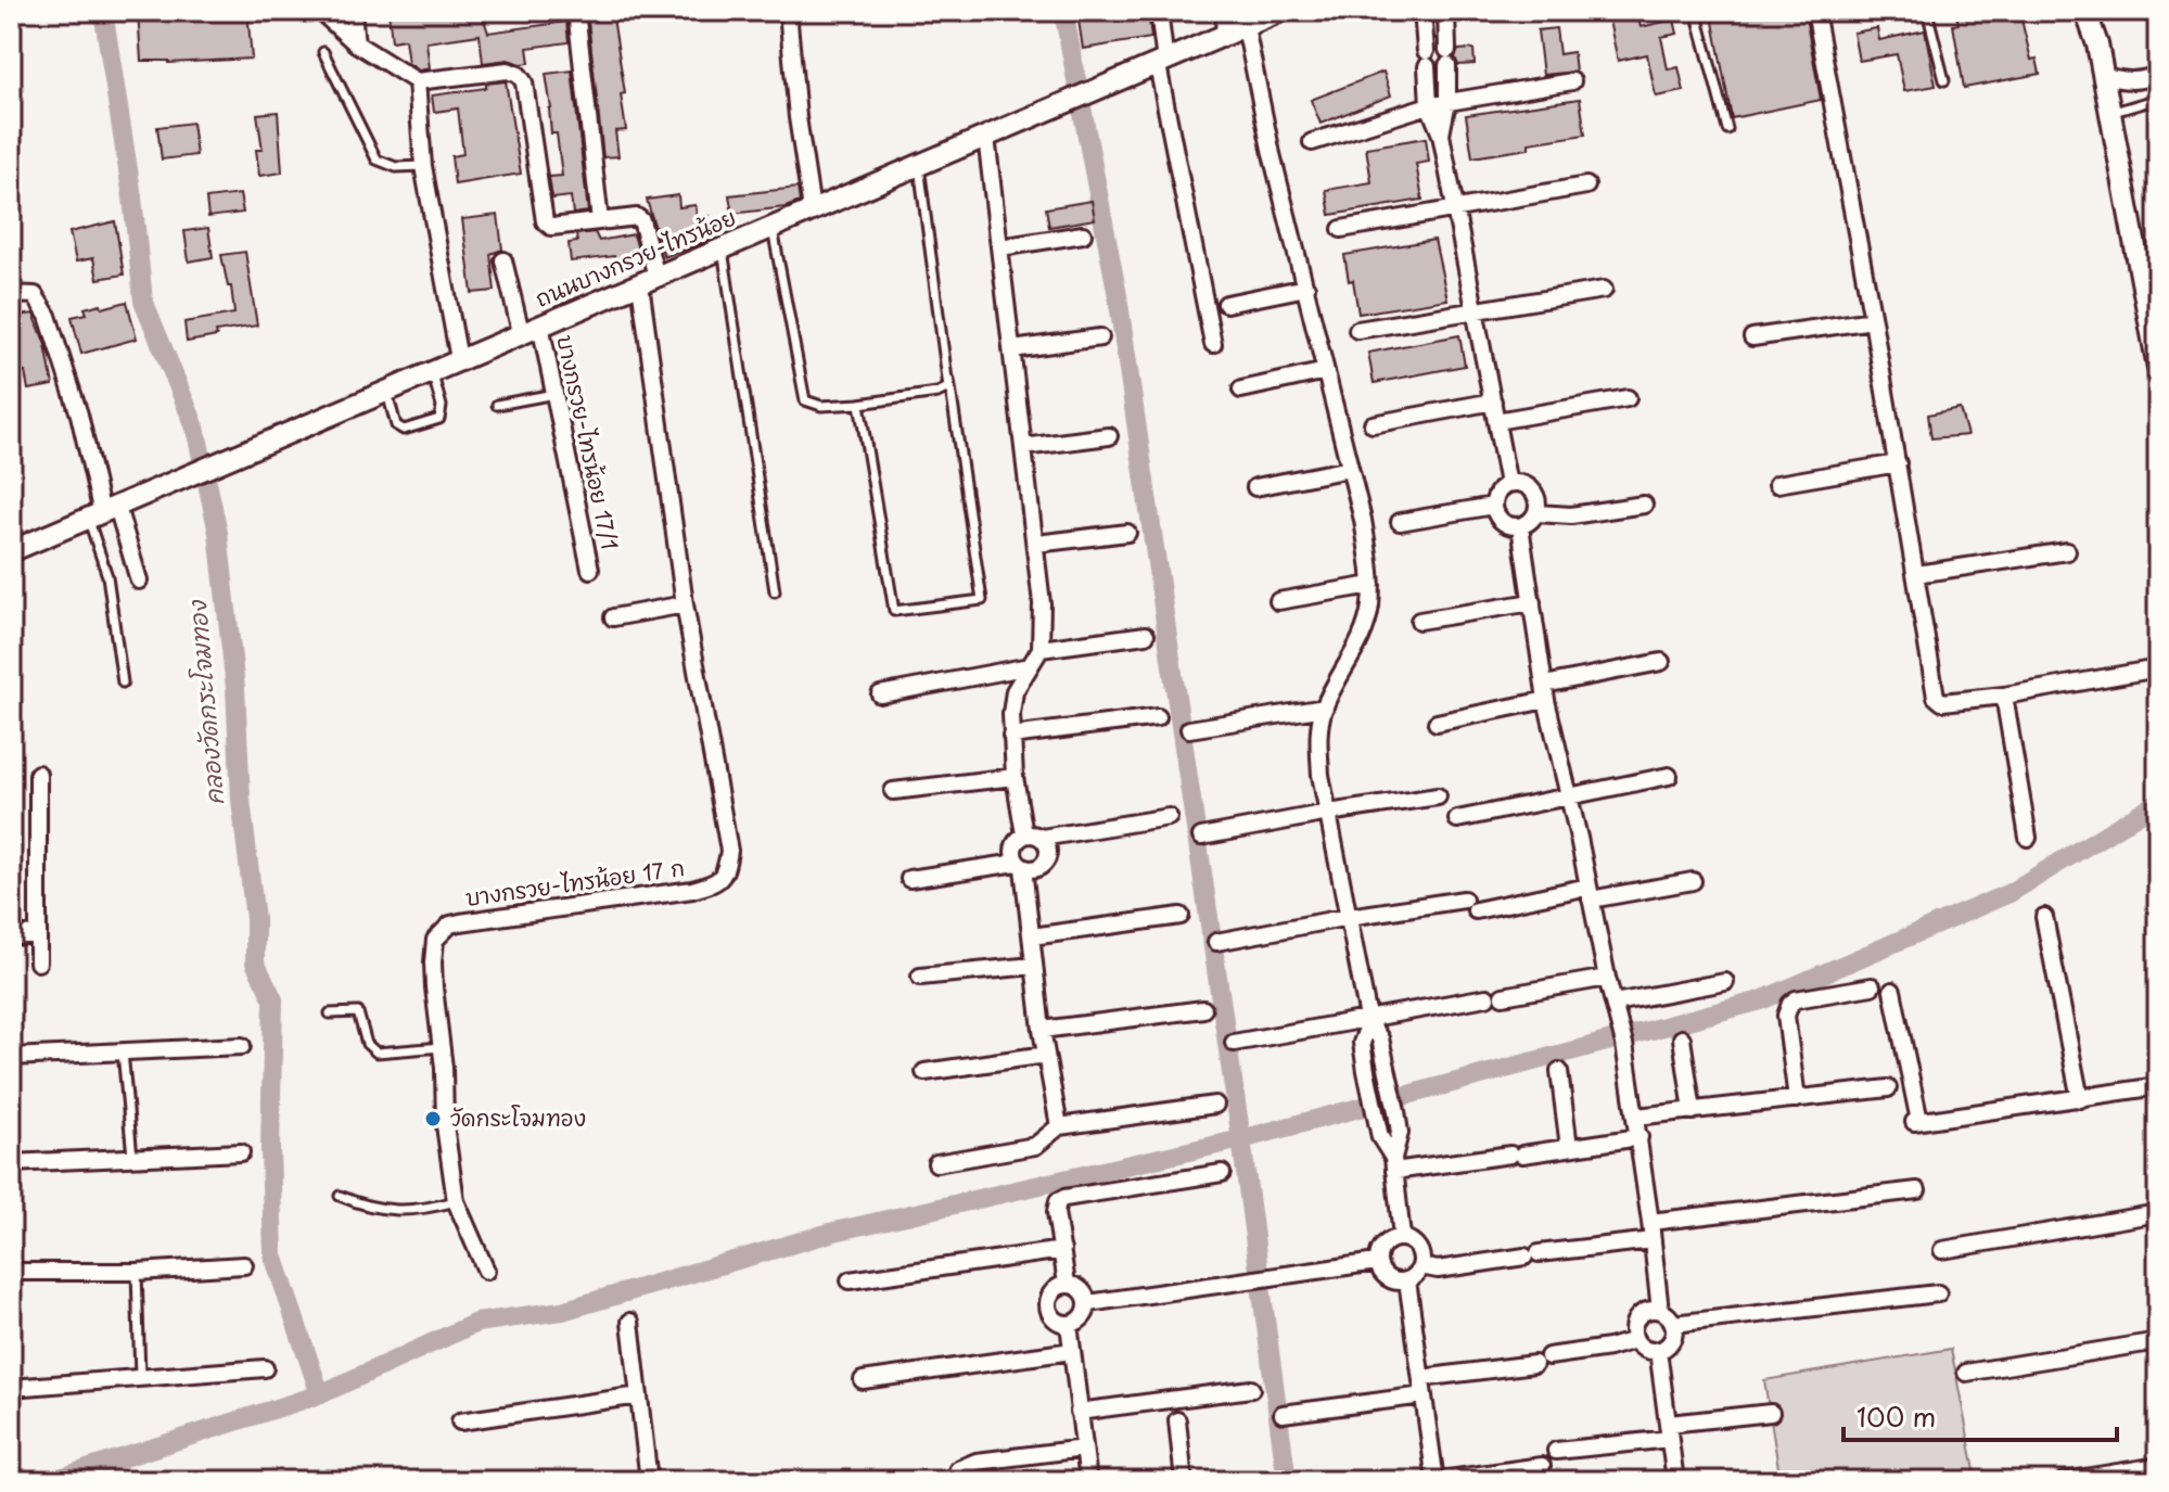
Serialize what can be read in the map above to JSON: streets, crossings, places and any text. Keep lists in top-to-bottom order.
{
  "streets": {
    "main road": ["ถนนบางกรวย-ไทรน้อย"],
    "street": ["บางกรวย-ไทรน้อย 17/1", "บางกรวย-ไทรน้อย 17 ก"]
  },
  "crossings": [
    ["ถนนบางกรวย-ไทรน้อย", "บางกรวย-ไทรน้อย 17/1"],
    ["ถนนบางกรวย-ไทรน้อย", "บางกรวย-ไทรน้อย 17 ก"]
  ],
  "water": ["คลองวัดกระโจมทอง"],
  "places": ["วัดกระโจมทอง"],
  "scale_bar": "100 m"
}
